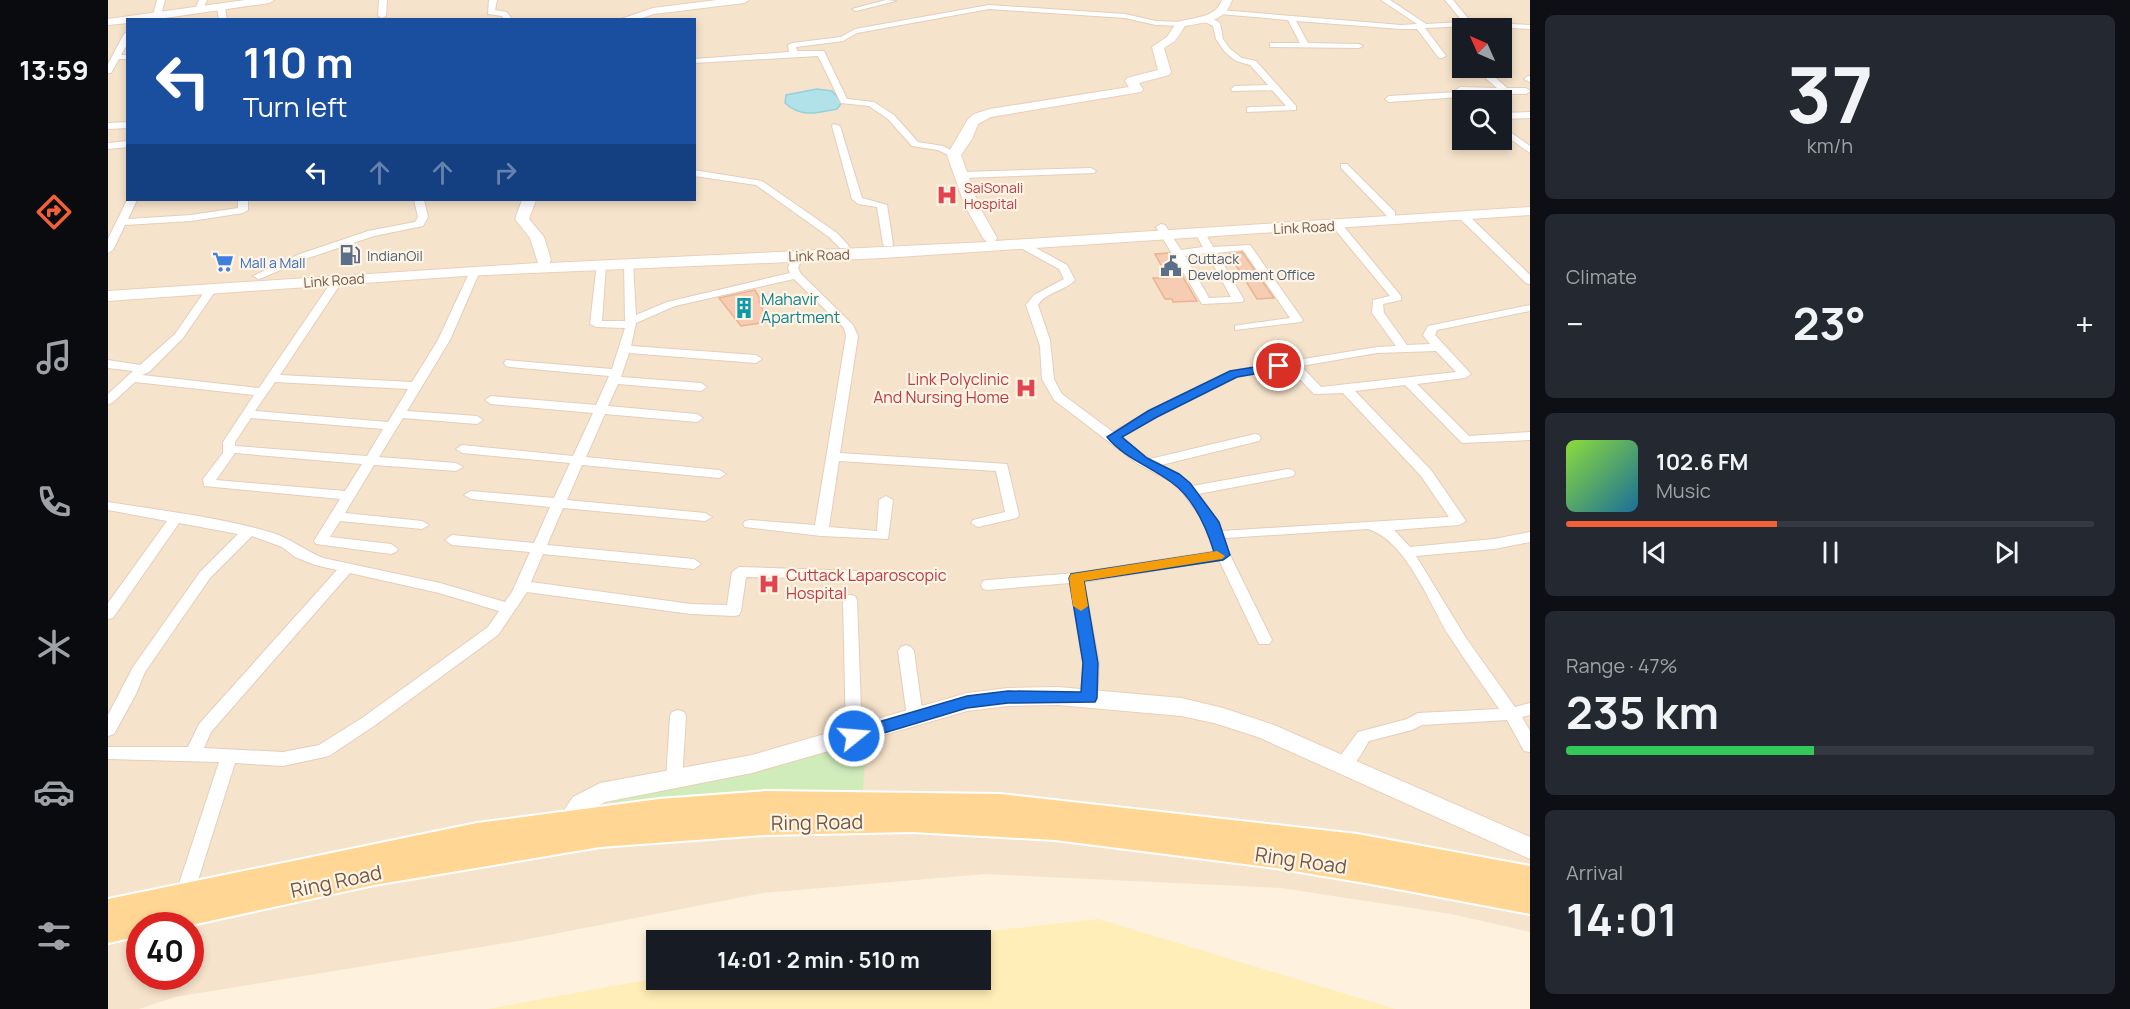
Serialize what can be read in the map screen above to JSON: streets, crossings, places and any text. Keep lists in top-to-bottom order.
{
  "streets": {
    "main road": ["Link Road", "Ring Road"]
  },
  "places": {
    "hospital": ["SaiSonali Hospital", "Link Polyclinic And Nursing Home", "Cuttack Laparoscopic Hospital"],
    "fuel station": ["IndianOil"],
    "supermarket": ["Mall a Mall"],
    "public building": ["Cuttack Development Office"],
    "building": ["Mahavir Apartment"]
  },
  "north": "top left",
  "page": {
    "tabs": "13:59",
    "tile": [
      ["37", "km/h"],
      "Climate",
      ["Range · 47%", "235 km"],
      ["Arrival", "14:01"]
    ],
    "turn": ["110 m", "Turn left"],
    "heat": ["−", "23°", "+"],
    "song": ["102.6 FM", "Music"],
    "limit": "40",
    "trip": "14:01 · 2 min · 510 m"
  }
}
